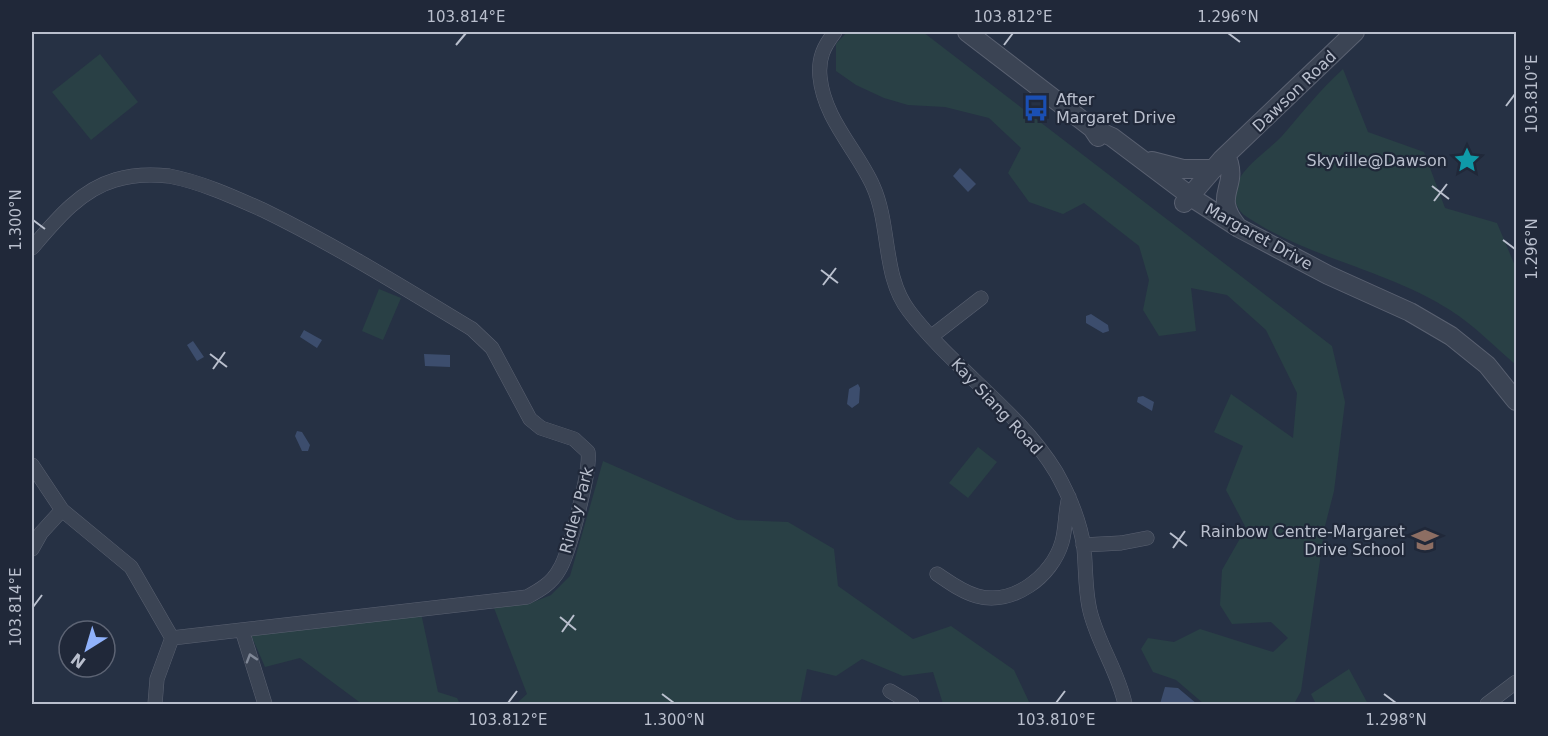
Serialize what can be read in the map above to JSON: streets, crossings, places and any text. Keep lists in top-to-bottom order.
{
  "streets": {
    "street": [
      "Dawson Road",
      "Margaret Drive",
      "Kay Siang Road",
      "Ridley Park"
    ]
  },
  "crossings": [
    ["Dawson Road", "Margaret Drive"]
  ],
  "places": {
    "bus stop": ["After Margaret Drive"],
    "place": ["Skyville@Dawson"],
    "school or university": ["Rainbow Centre-Margaret Drive School"]
  },
  "north": "bottom left",
  "coordinates": [
    "103.814°E",
    "103.812°E",
    "1.296°N",
    "103.810°E",
    "1.300°N",
    "1.298°N"
  ]
}
